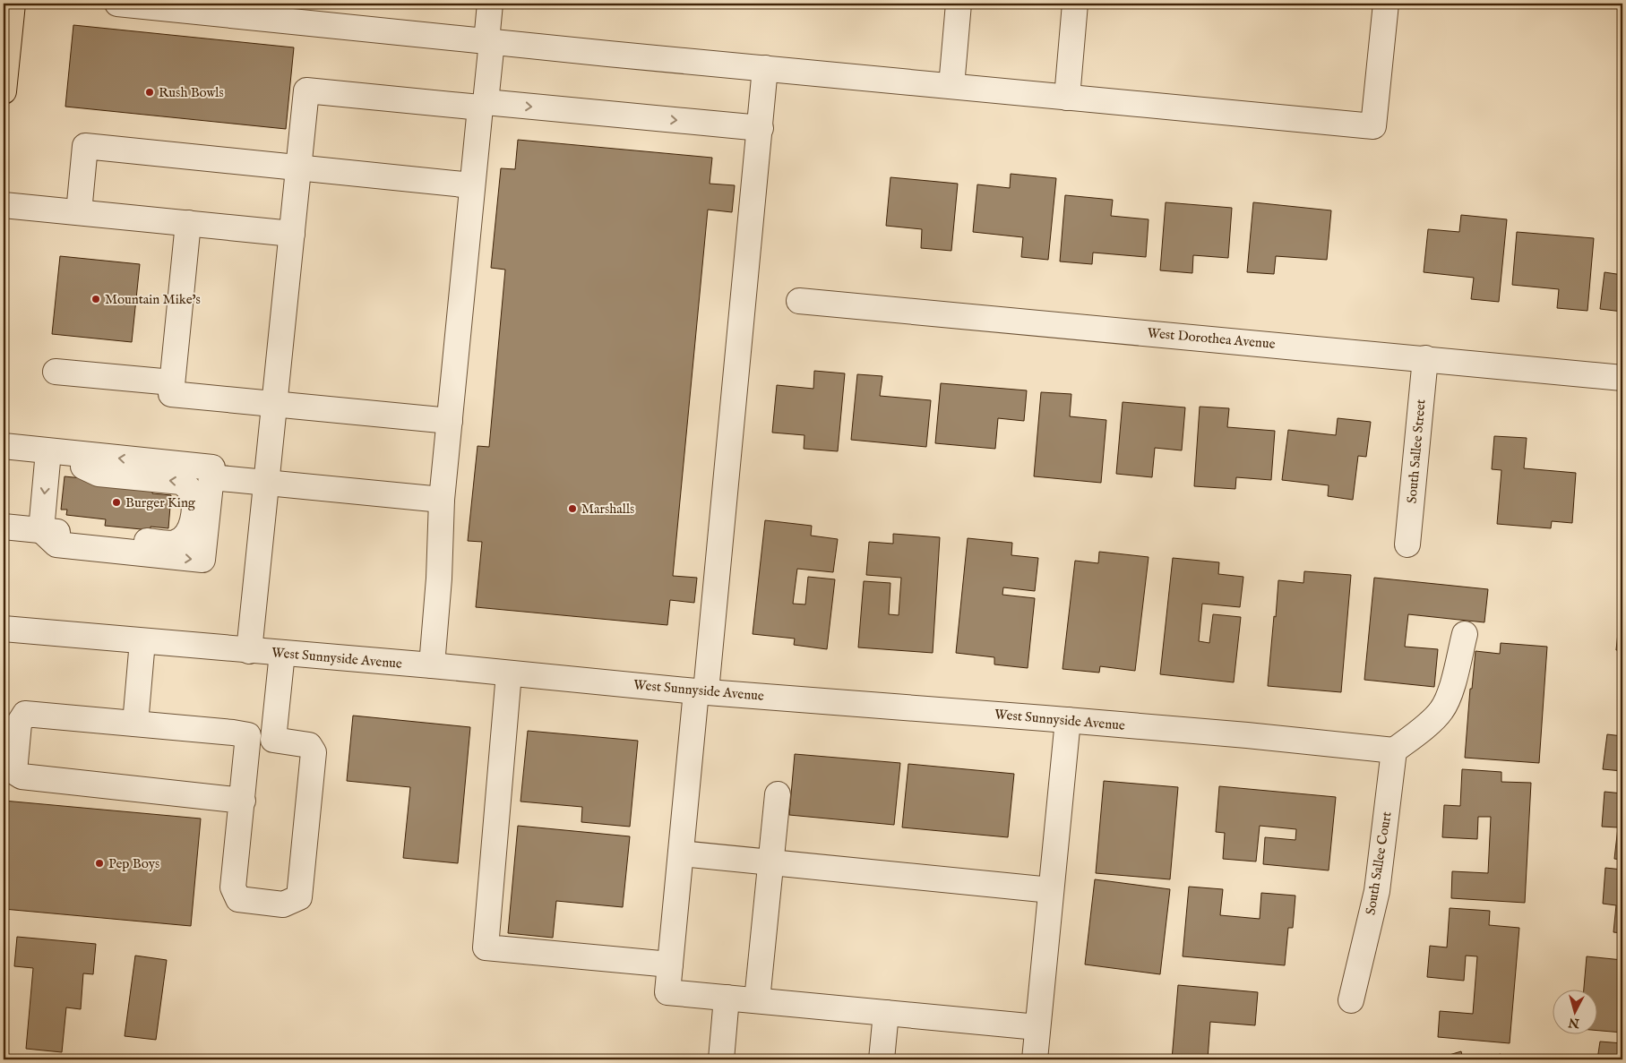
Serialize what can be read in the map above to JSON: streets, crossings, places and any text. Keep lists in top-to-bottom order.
{
  "streets": {
    "street": [
      "West Dorothea Avenue",
      "South Sallee Street",
      "West Sunnyside Avenue",
      "South Sallee Court"
    ]
  },
  "crossings": [
    ["West Dorothea Avenue", "South Sallee Street"],
    ["West Sunnyside Avenue", "South Sallee Court"]
  ],
  "places": [
    "Rush Bowls",
    "Mountain Mike's",
    "Burger King",
    "Marshalls",
    "Pep Boys"
  ],
  "north": "bottom"
}
